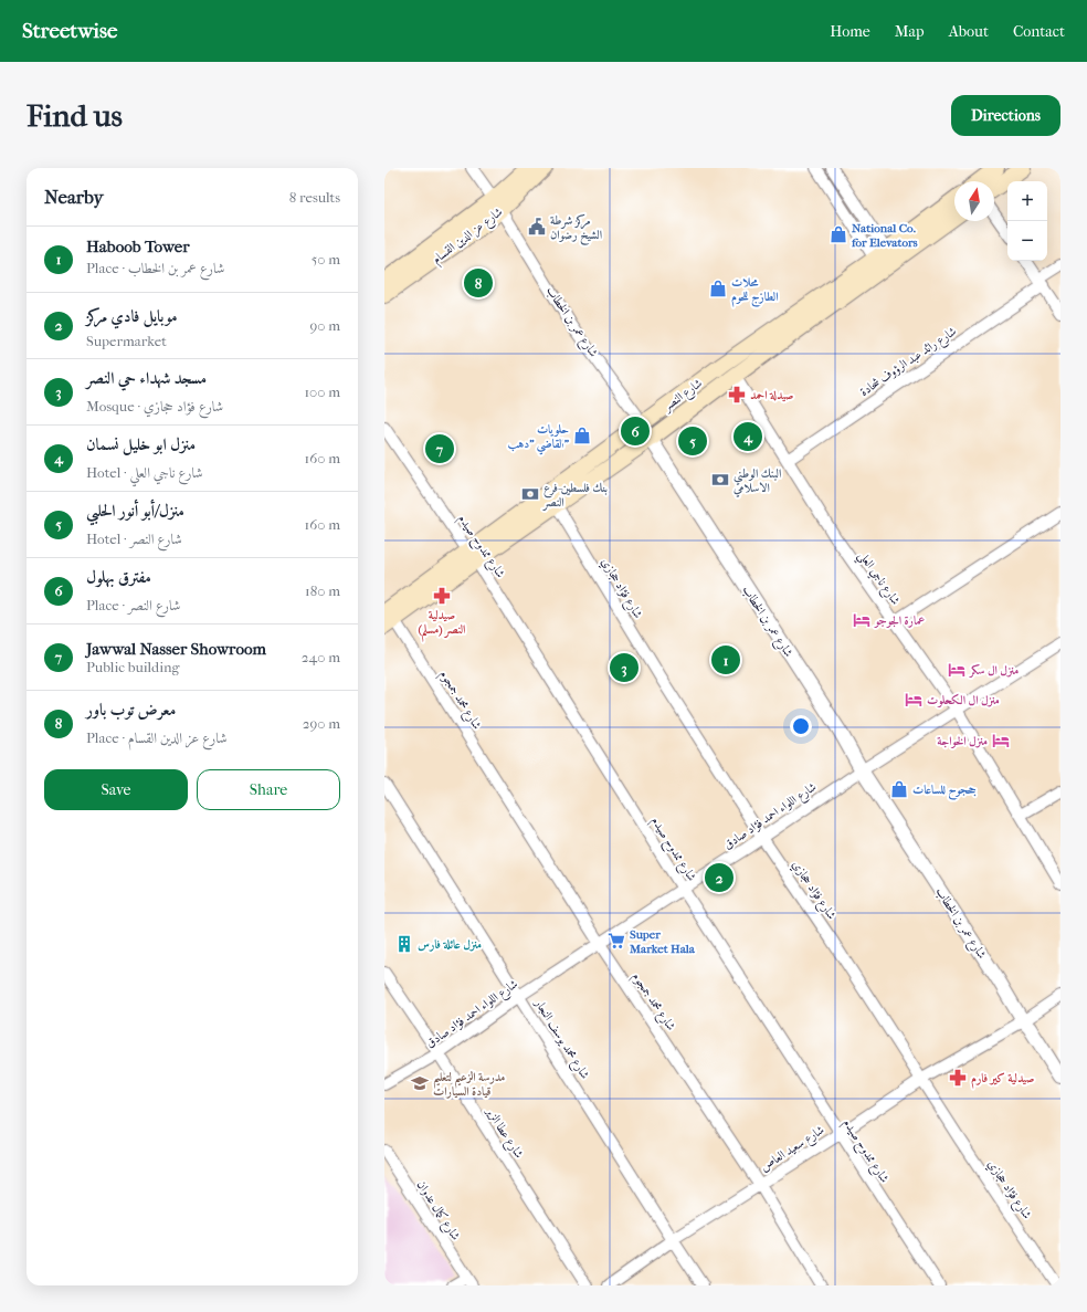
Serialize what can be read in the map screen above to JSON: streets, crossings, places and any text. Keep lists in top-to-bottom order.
{
  "streets": {
    "main road": ["شارع عز الدين القسام", "شارع النصر"],
    "street": [
      "شارع عمر بن الخطاب",
      "شارع رائد عبد الرؤوف شحادة",
      "شارع ممدوح صيدم",
      "شارع ناجي العلي",
      "شارع فؤاد حجازي",
      "شارع محمد جمجوم",
      "شارع اللواء احمد فؤاد صادق",
      "شارع محمد يوسف النجار",
      "شارع عطا الزير",
      "شارع سعيد العاص",
      "شارع كمال عدوان"
    ]
  },
  "crossings": [
    ["شارع عز الدين القسام", "شارع عمر بن الخطاب"],
    ["شارع عمر بن الخطاب", "شارع النصر"],
    ["شارع عمر بن الخطاب", "شارع اللواء احمد فؤاد صادق"],
    ["شارع عمر بن الخطاب", "شارع سعيد العاص"],
    ["شارع رائد عبد الرؤوف شحادة", "شارع ناجي العلي"],
    ["شارع النصر", "شارع ممدوح صيدم"],
    ["شارع النصر", "شارع ناجي العلي"],
    ["شارع النصر", "شارع فؤاد حجازي"],
    ["شارع النصر", "شارع محمد جمجوم"],
    ["شارع ممدوح صيدم", "شارع اللواء احمد فؤاد صادق"],
    ["شارع ممدوح صيدم", "شارع سعيد العاص"],
    ["شارع ناجي العلي", "شارع اللواء احمد فؤاد صادق"],
    ["شارع فؤاد حجازي", "شارع اللواء احمد فؤاد صادق"],
    ["شارع فؤاد حجازي", "شارع سعيد العاص"],
    ["شارع محمد جمجوم", "شارع اللواء احمد فؤاد صادق"],
    ["شارع محمد جمجوم", "شارع سعيد العاص"],
    ["شارع اللواء احمد فؤاد صادق", "شارع محمد يوسف النجار"],
    ["شارع اللواء احمد فؤاد صادق", "شارع عطا الزير"],
    ["شارع محمد يوسف النجار", "شارع سعيد العاص"]
  ],
  "places": {
    "public building": ["مركز شرطة الشيخ رضوان"],
    "shop": [
      "National Co. for Elevators",
      "محلات الطازج للحوم",
      "حلويات القاضي \"دهب\"",
      "جحجوح للساعات"
    ],
    "pharmacy": ["صيدلة احمد", "صيدلية النصر (مسلم)", "صيدلية كير فارم"],
    "bank": ["البنك الوطني الاسلامي", "بنك فلسطين-فرع النصر"],
    "hotel": [
      "عمارة الجوجو",
      "منزل ال سكر",
      "منزل ال الكحلوت",
      "منزل الخواجة"
    ],
    "supermarket": ["Super Market Hala"],
    "building": ["منزل عائلة فارس"],
    "school or university": ["مدرسة الزعيم لتعليم قيادة السيارات"]
  },
  "north": "top",
  "page": {
    "header": "Streetwise",
    "nav": [
      "Home",
      "Map",
      "About",
      "Contact"
    ],
    "buttons": [
      "Directions",
      ["Save", "Share"]
    ],
    "title": "Find us",
    "heading": ["Nearby", "8 results"],
    "map_buttons": ["+", "−"],
    "list": [
      {
        "mark": "1",
        "name": "Haboob Tower",
        "note": "Place · شارع عمر بن الخطاب",
        "value": "50 m"
      },
      {
        "mark": "2",
        "name": "موبايل فادي مركز",
        "note": "Supermarket",
        "value": "90 m"
      },
      {
        "mark": "3",
        "name": "مسجد شهداء حي النصر",
        "note": "Mosque · شارع فؤاد حجازي",
        "value": "100 m"
      },
      {
        "mark": "4",
        "name": "منزل ابو خليل نسمان",
        "note": "Hotel · شارع ناجي العلي",
        "value": "160 m"
      },
      {
        "mark": "5",
        "name": "منزل/أبو أنور الحلبي",
        "note": "Hotel · شارع النصر",
        "value": "160 m"
      },
      {
        "mark": "6",
        "name": "مفترق بهلول",
        "note": "Place · شارع النصر",
        "value": "180 m"
      },
      {
        "mark": "7",
        "name": "Jawwal Nasser Showroom",
        "note": "Public building",
        "value": "240 m"
      },
      {
        "mark": "8",
        "name": "معرض توب باور",
        "note": "Place · شارع عز الدين القسام",
        "value": "290 m"
      }
    ],
    "pins": [
      "8",
      "6",
      "4",
      "5",
      "7",
      "1",
      "3",
      "2"
    ]
  }
}
